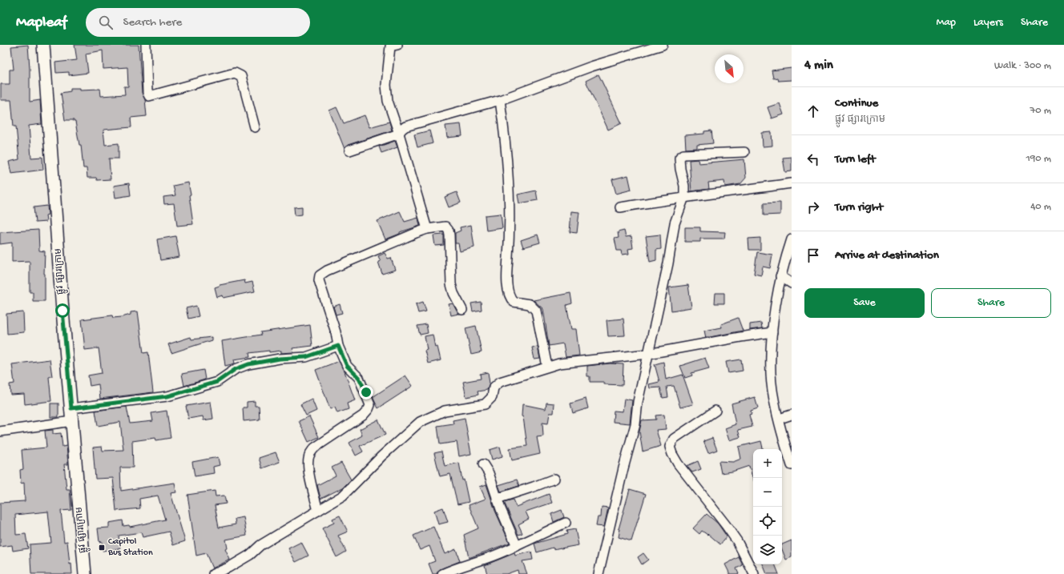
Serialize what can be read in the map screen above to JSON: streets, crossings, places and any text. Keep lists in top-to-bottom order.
{
  "streets": {
    "main road": ["ផ្លូវ ផ្សារក្រោម"]
  },
  "places": {
    "transit": ["Capitol Bus Station"]
  },
  "north": "bottom right",
  "page": {
    "header": "Mapleaf",
    "search": "Search here",
    "nav": ["Map", "Layers", "Share"],
    "heading": ["4 min", "Walk · 300 m"],
    "list": [
      ["Continue", "ផ្លូវ ផ្សារក្រោម", "70 m"],
      ["Turn left", "190 m"],
      ["Turn right", "40 m"],
      "Arrive at destination"
    ],
    "buttons": ["Save", "Share"],
    "map_buttons": ["+", "−"]
  }
}
